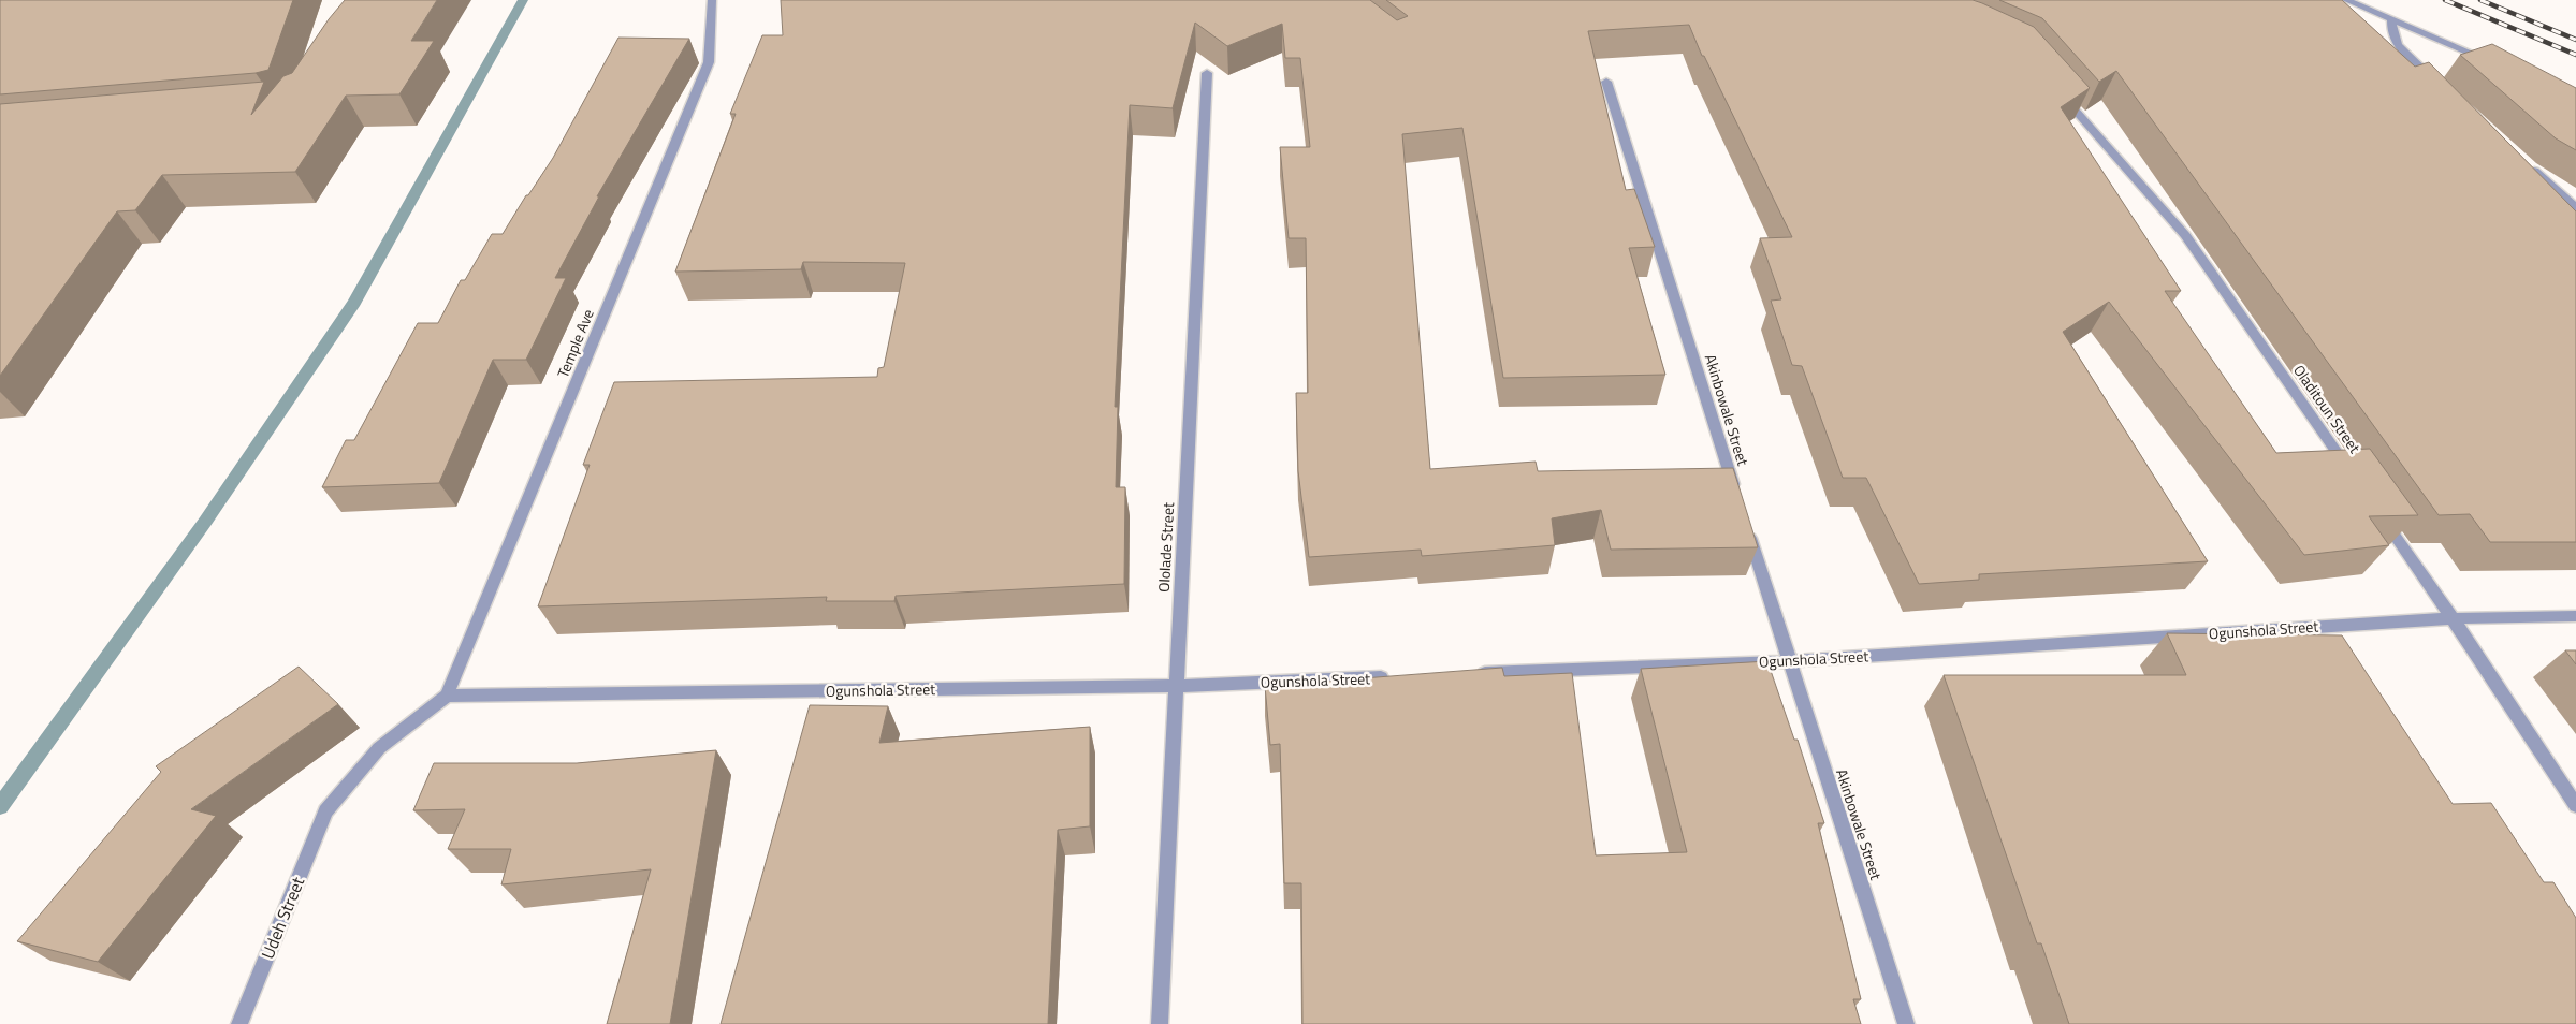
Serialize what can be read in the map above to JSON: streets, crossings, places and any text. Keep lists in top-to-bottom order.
{
  "streets": {
    "street": [
      "Temple Ave",
      "Oladitoun Street",
      "Akinbowale Street",
      "Ololade Street",
      "Ogunshola Street",
      "Udeh Street"
    ]
  },
  "crossings": [
    ["Temple Ave", "Ogunshola Street"],
    ["Temple Ave", "Udeh Street"],
    ["Akinbowale Street", "Ogunshola Street"],
    ["Ololade Street", "Ogunshola Street"],
    ["Ogunshola Street", "Udeh Street"]
  ]
}
